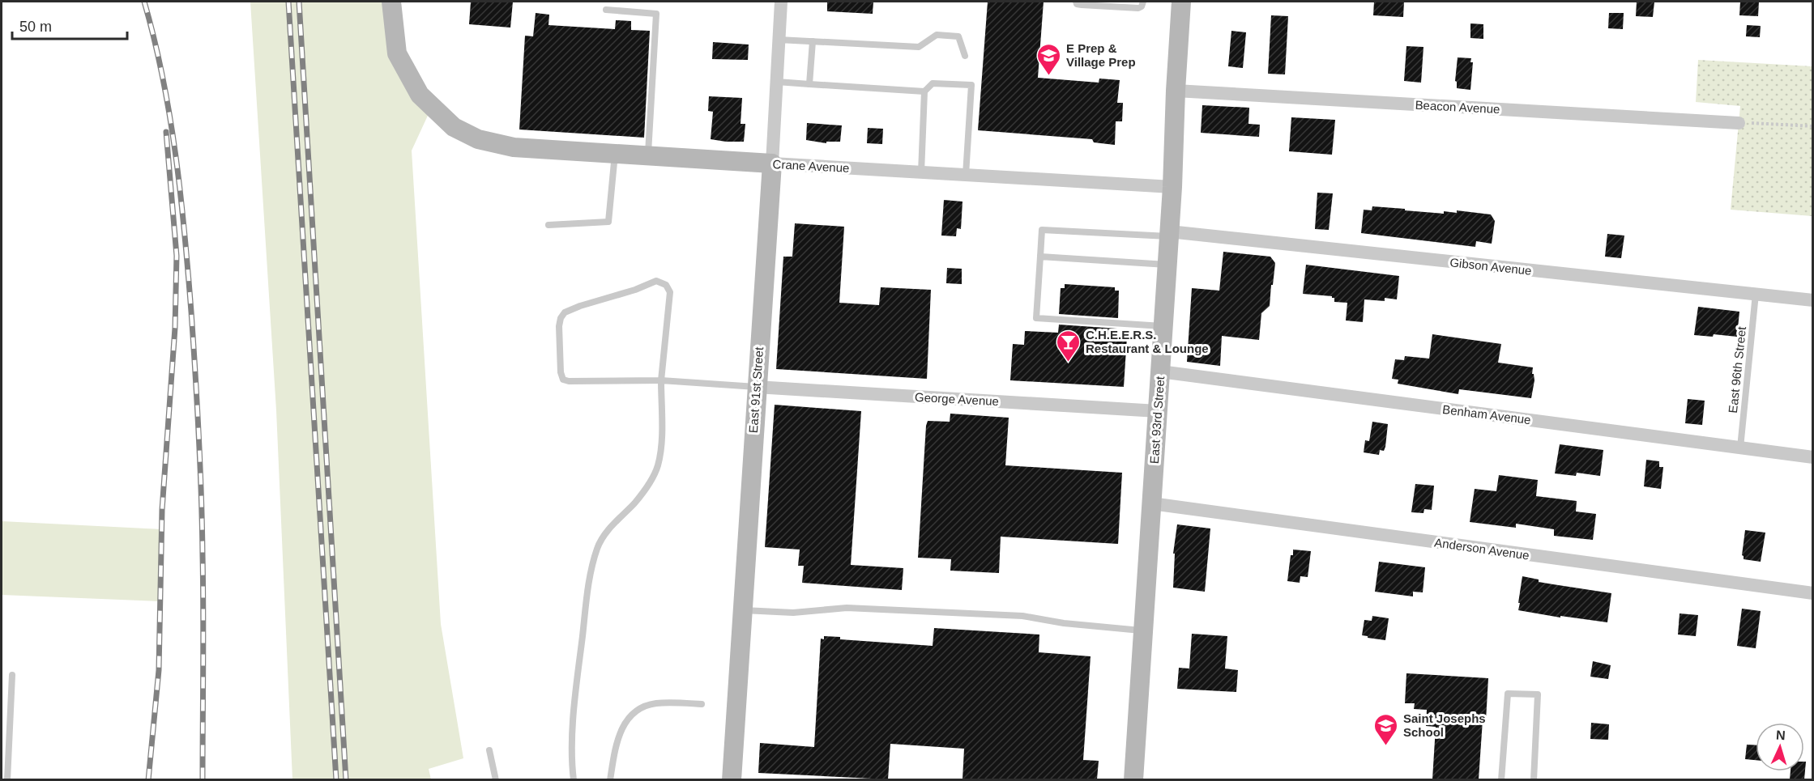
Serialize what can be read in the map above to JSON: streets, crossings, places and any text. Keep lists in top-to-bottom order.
{
  "streets": {
    "street": [
      "Beacon Avenue",
      "Crane Avenue",
      "Gibson Avenue",
      "East 91st Street",
      "George Avenue",
      "Benham Avenue",
      "East 93rd Street",
      "Anderson Avenue"
    ],
    "lane": ["East 96th Street"]
  },
  "crossings": [
    ["Beacon Avenue", "East 93rd Street"],
    ["Crane Avenue", "East 91st Street"],
    ["Crane Avenue", "East 93rd Street"],
    ["Gibson Avenue", "East 96th Street"],
    ["Gibson Avenue", "East 93rd Street"],
    ["East 96th Street", "Benham Avenue"],
    ["East 91st Street", "George Avenue"],
    ["George Avenue", "East 93rd Street"],
    ["Benham Avenue", "East 93rd Street"],
    ["East 93rd Street", "Anderson Avenue"]
  ],
  "places": {
    "school or university": ["E Prep & Village Prep", "Saint Josephs School"],
    "bar": ["C.H.E.E.R.S. Restaurant & Lounge"]
  },
  "scale_bar": "50 m",
  "north": "top"
}
